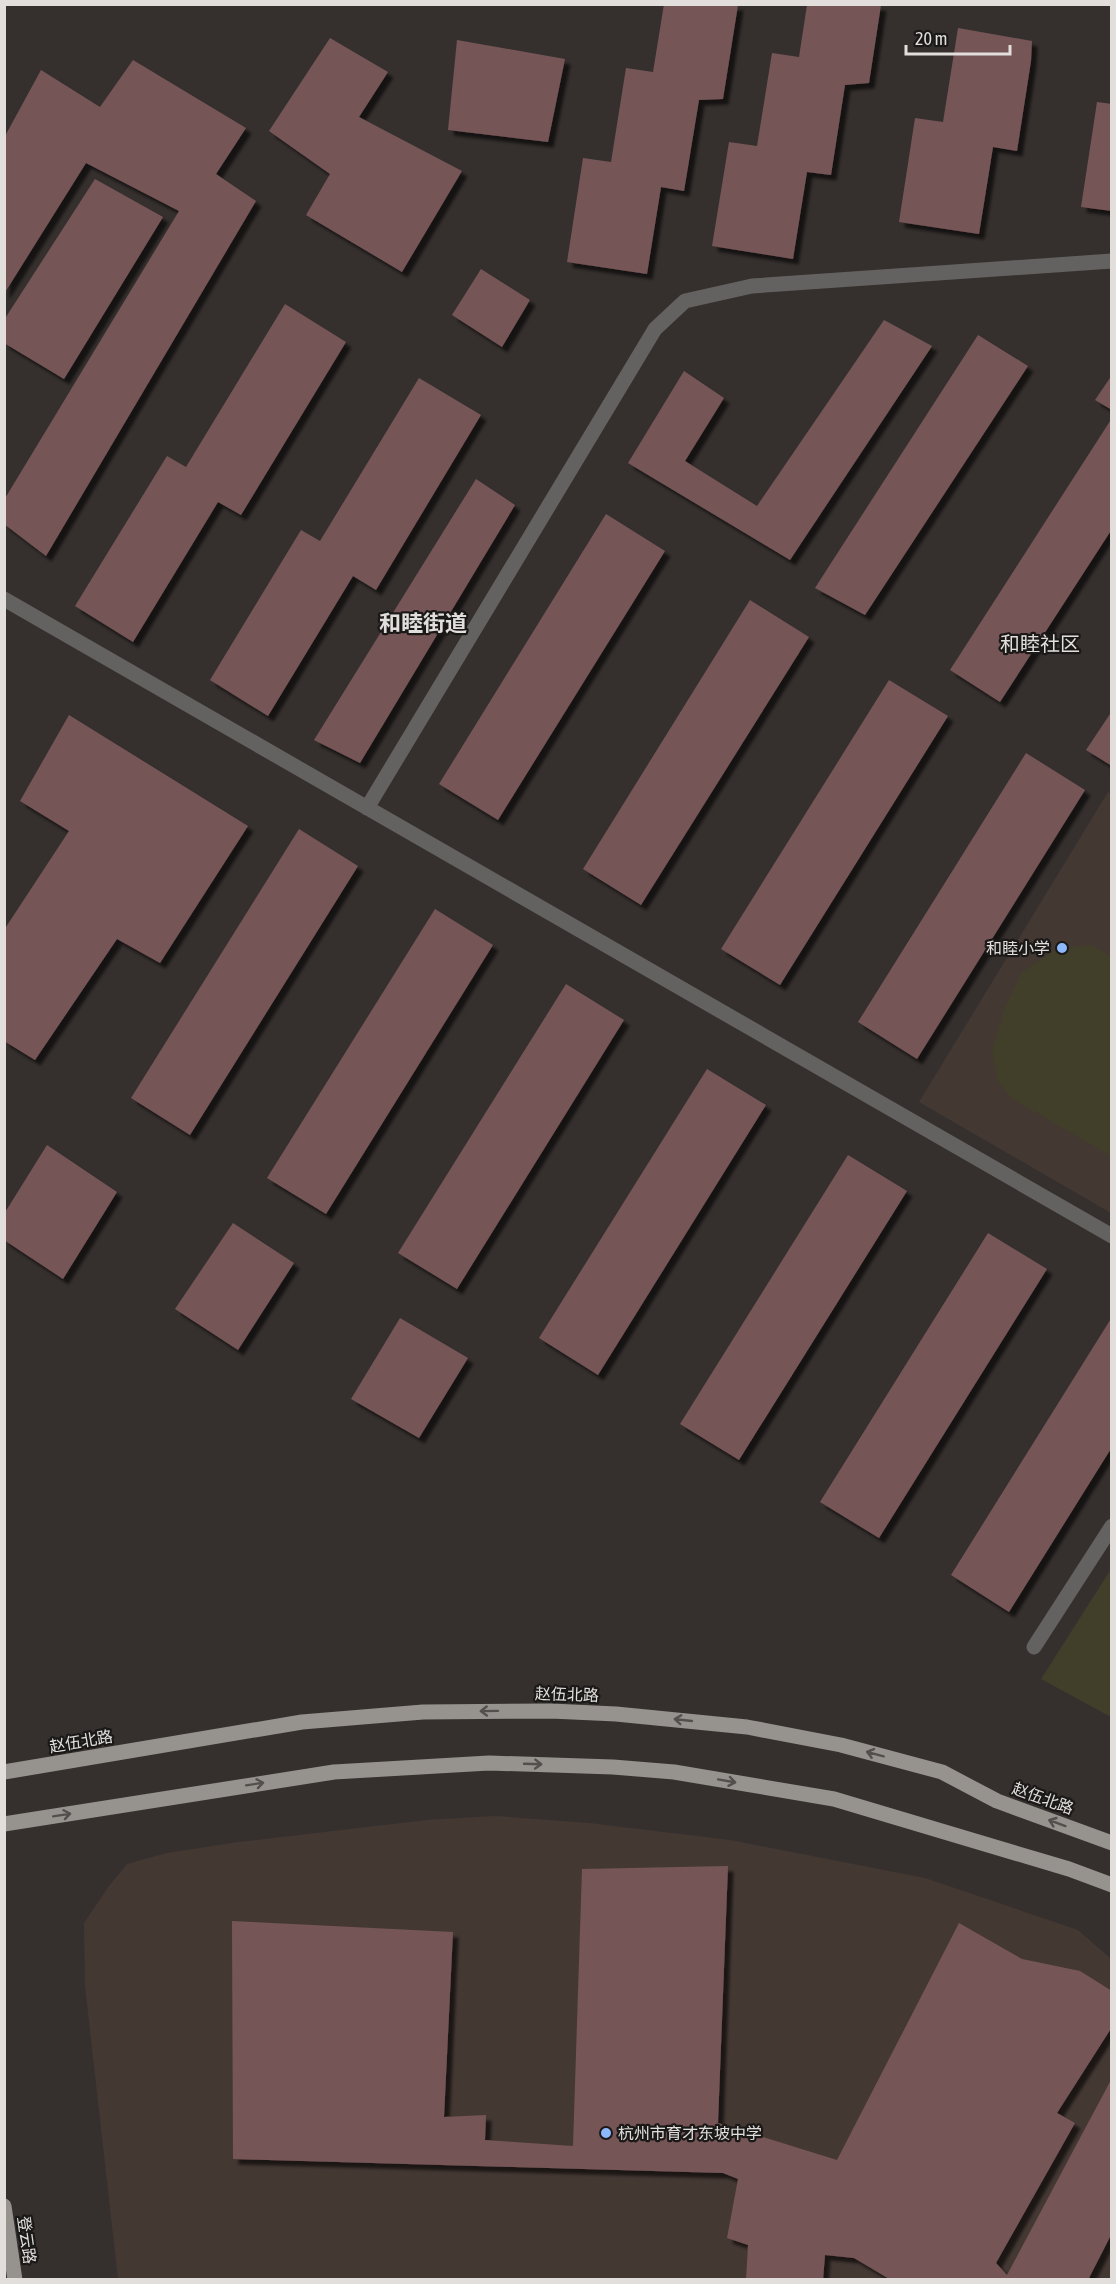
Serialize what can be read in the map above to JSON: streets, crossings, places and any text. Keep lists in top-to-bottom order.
{
  "streets": {
    "main road": ["赵伍北路", "登云路"]
  },
  "districts": ["和睦街道", "和睦社区"],
  "places": ["和睦小学", "杭州市育才东坡中学"],
  "scale_bar": "20 m"
}
